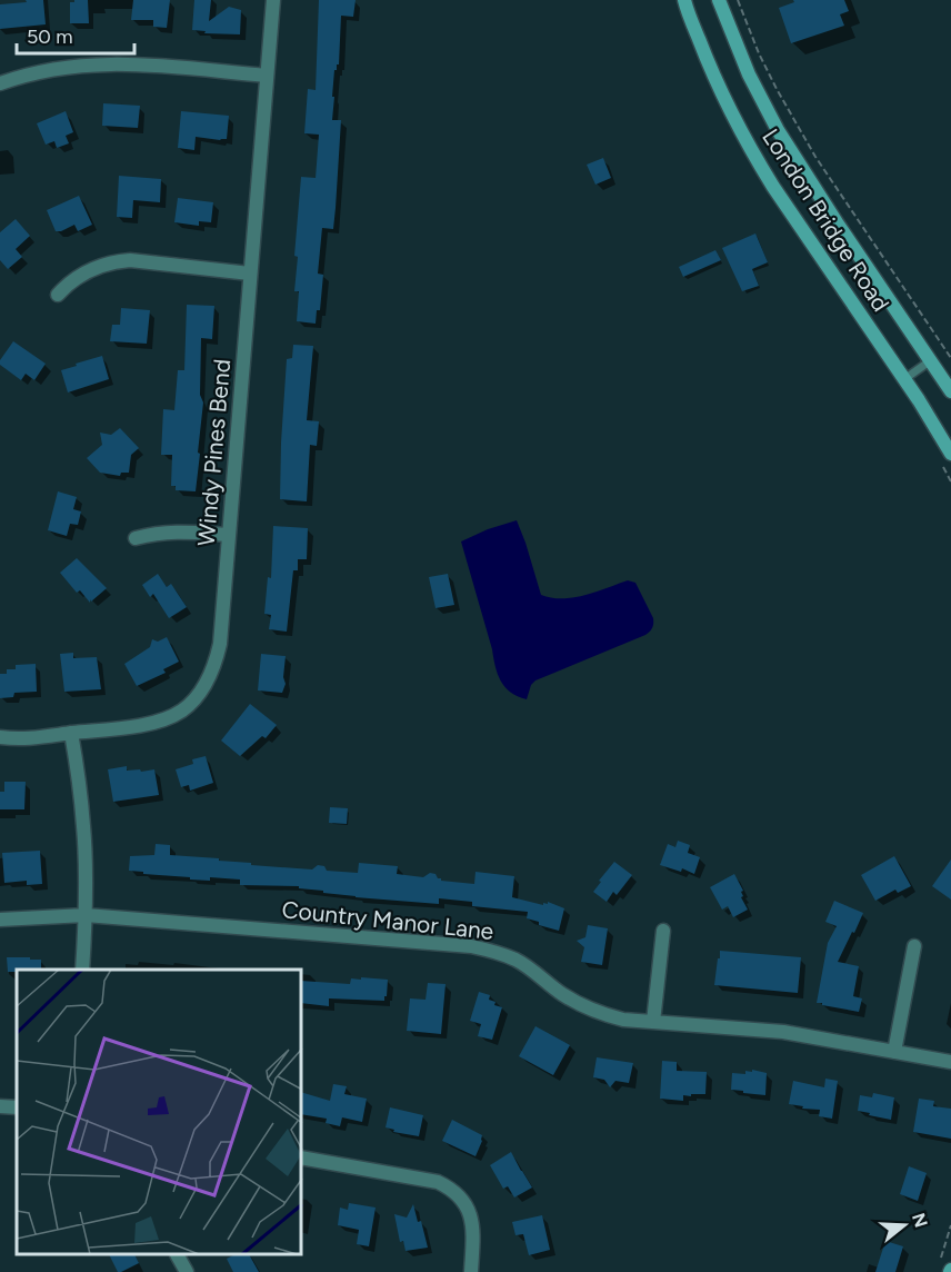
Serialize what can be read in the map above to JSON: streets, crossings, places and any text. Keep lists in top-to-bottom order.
{
  "streets": {
    "main road": ["London Bridge Road"],
    "street": ["Windy Pines Bend", "Country Manor Lane"]
  },
  "scale_bar": "50 m",
  "north": "right"
}
